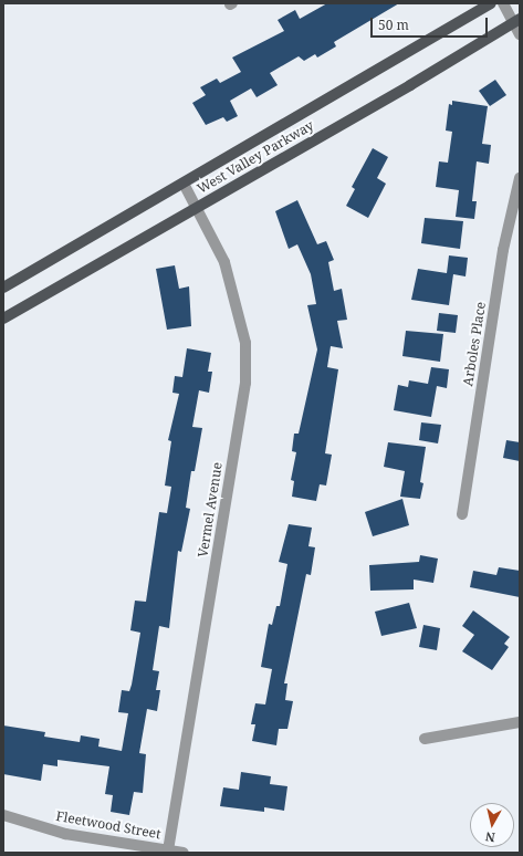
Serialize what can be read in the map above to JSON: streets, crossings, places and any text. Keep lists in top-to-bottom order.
{
  "streets": {
    "main road": ["West Valley Parkway"],
    "street": ["Arboles Place", "Vermel Avenue", "Fleetwood Street"]
  },
  "crossings": [
    ["West Valley Parkway", "Vermel Avenue"],
    ["Vermel Avenue", "Fleetwood Street"]
  ],
  "scale_bar": "50 m",
  "north": "bottom"
}
